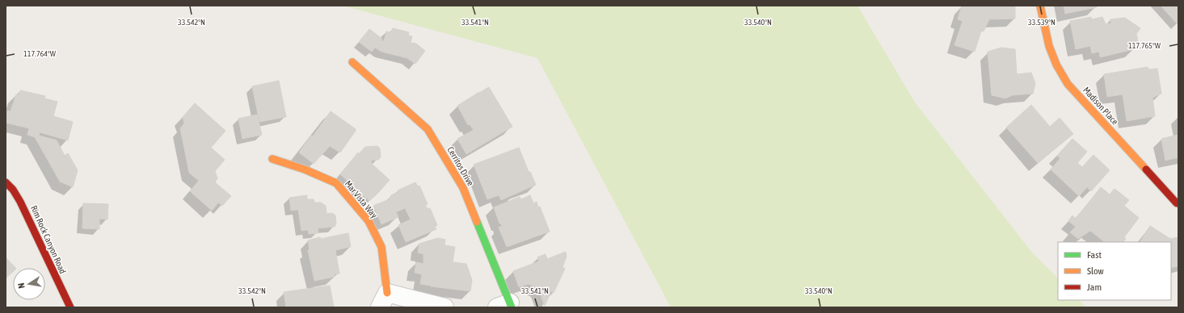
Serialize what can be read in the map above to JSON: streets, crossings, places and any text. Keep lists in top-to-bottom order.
{
  "streets": {
    "street": [
      "Madison Place",
      "Cerritos Drive",
      "Mar Vista Way",
      "Rim Rock Canyon Road"
    ]
  },
  "legend": ["Fast", "Slow", "Jam"],
  "north": "left",
  "coordinates": [
    "33.542°N",
    "33.541°N",
    "33.540°N",
    "33.539°N",
    "117.765°W",
    "117.764°W"
  ]
}
